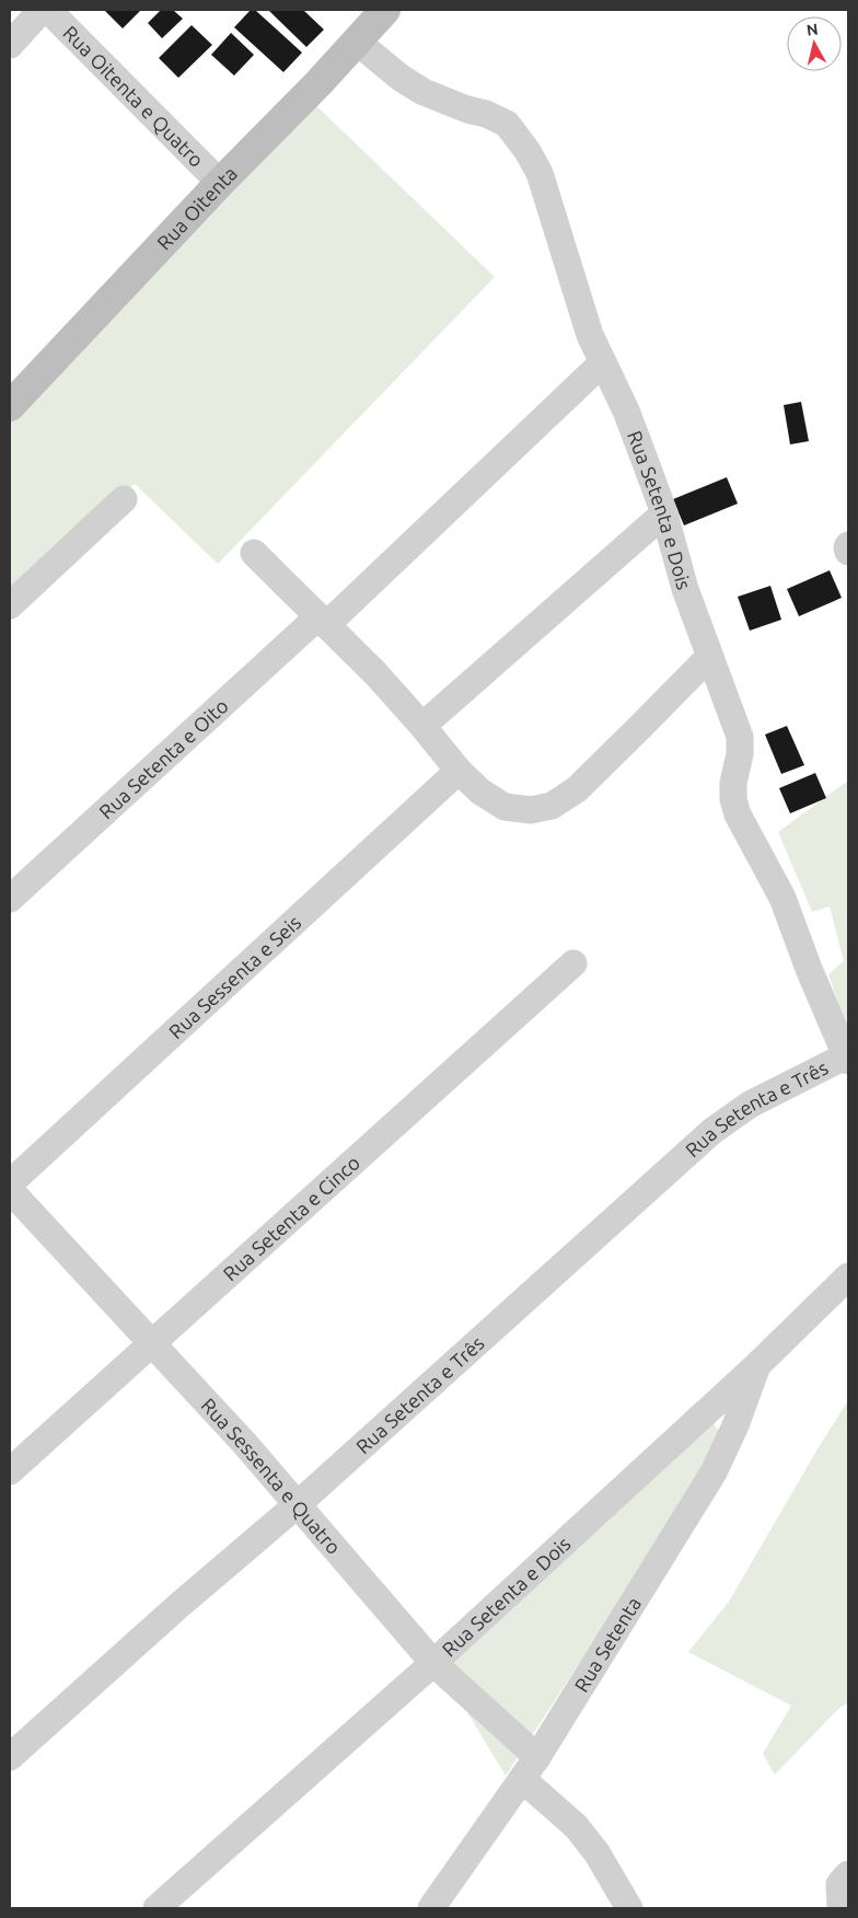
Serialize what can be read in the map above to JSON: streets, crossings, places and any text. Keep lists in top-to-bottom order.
{
  "streets": {
    "street": [
      "Rua Oitenta e Quatro",
      "Rua Oitenta",
      "Rua Setenta e Dois",
      "Rua Setenta e Oito",
      "Rua Sessenta e Seis",
      "Rua Setenta e Três",
      "Rua Setenta e Cinco",
      "Rua Sessenta e Quatro",
      "Rua Setenta"
    ]
  },
  "crossings": [
    ["Rua Oitenta e Quatro", "Rua Oitenta"],
    ["Rua Oitenta", "Rua Setenta e Dois"],
    ["Rua Setenta e Dois", "Rua Setenta e Oito"],
    ["Rua Setenta e Dois", "Rua Setenta e Três"],
    ["Rua Setenta e Dois", "Rua Sessenta e Quatro"],
    ["Rua Setenta e Dois", "Rua Setenta"],
    ["Rua Setenta e Três", "Rua Sessenta e Quatro"],
    ["Rua Setenta e Cinco", "Rua Sessenta e Quatro"],
    ["Rua Sessenta e Quatro", "Rua Setenta"]
  ],
  "north": "top"
}
